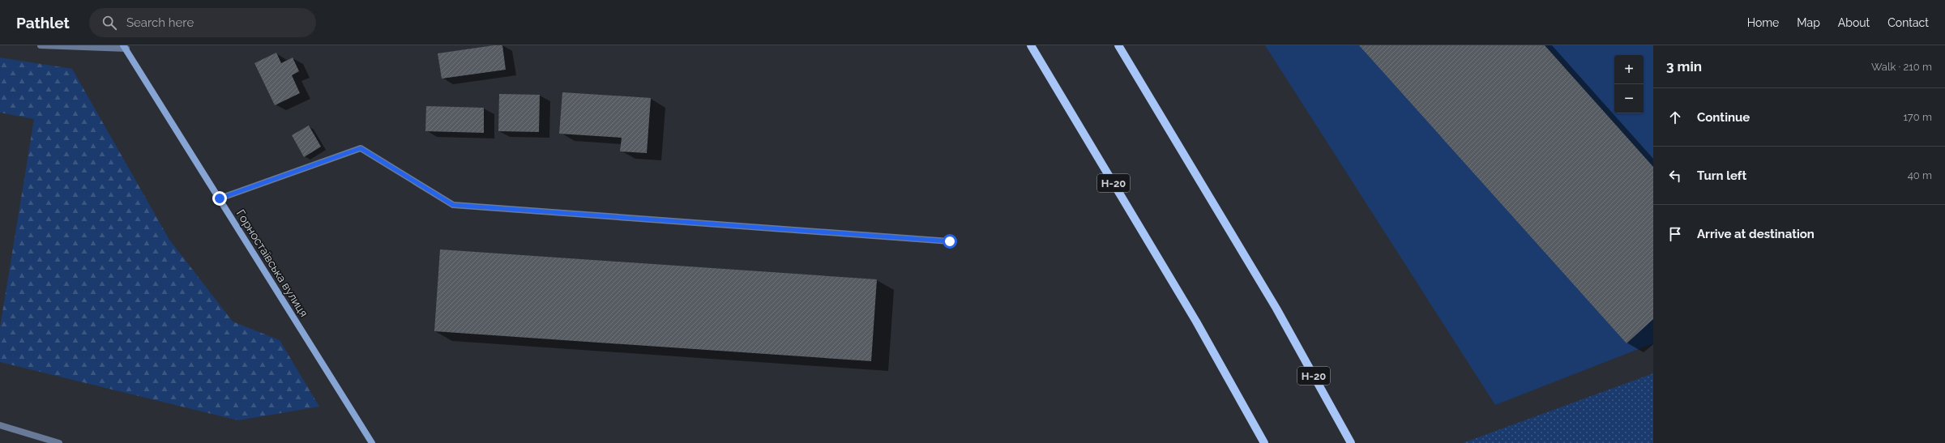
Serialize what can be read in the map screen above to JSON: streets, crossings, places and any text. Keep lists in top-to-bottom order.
{
  "streets": {
    "main road": ["Н-20", "Горностаївська вулиця"]
  },
  "page": {
    "header": "Pathlet",
    "search": "Search here",
    "nav": [
      "Home",
      "Map",
      "About",
      "Contact"
    ],
    "heading": ["3 min", "Walk · 210 m"],
    "map_buttons": ["+", "−"],
    "list": [
      ["Continue", "170 m"],
      ["Turn left", "40 m"],
      "Arrive at destination"
    ]
  }
}
